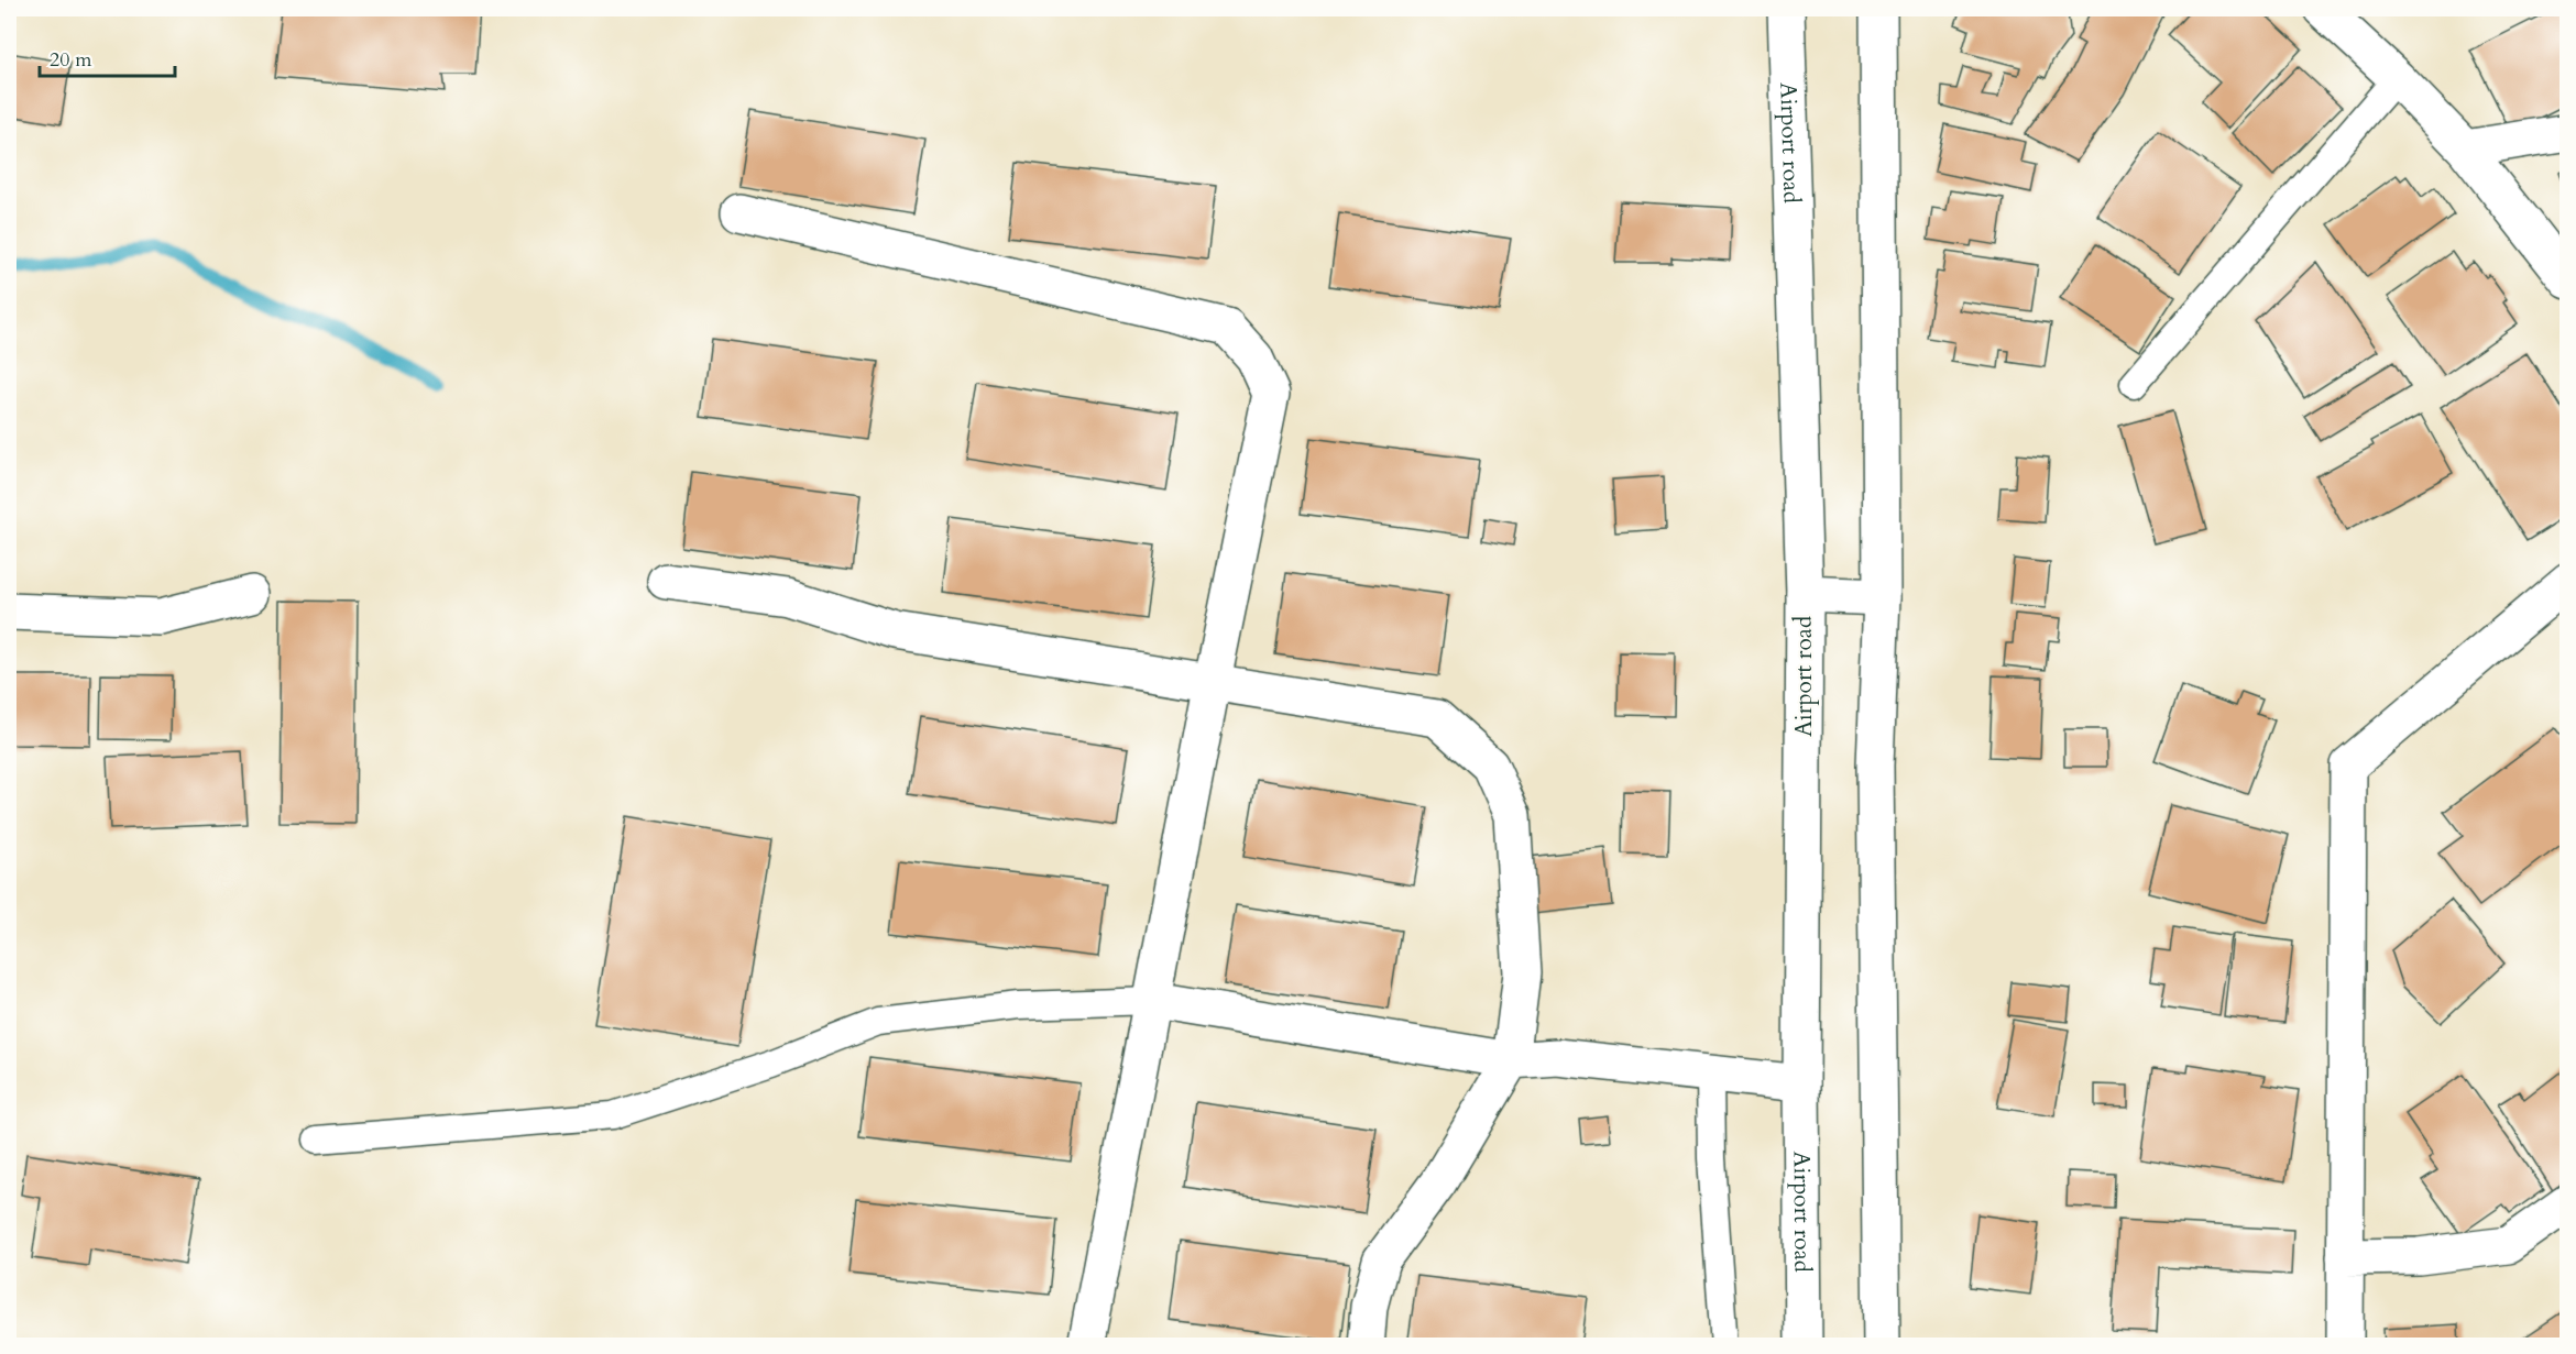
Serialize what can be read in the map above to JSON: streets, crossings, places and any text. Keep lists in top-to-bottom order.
{
  "streets": {
    "street": ["Airport road"]
  },
  "scale_bar": "20 m"
}
